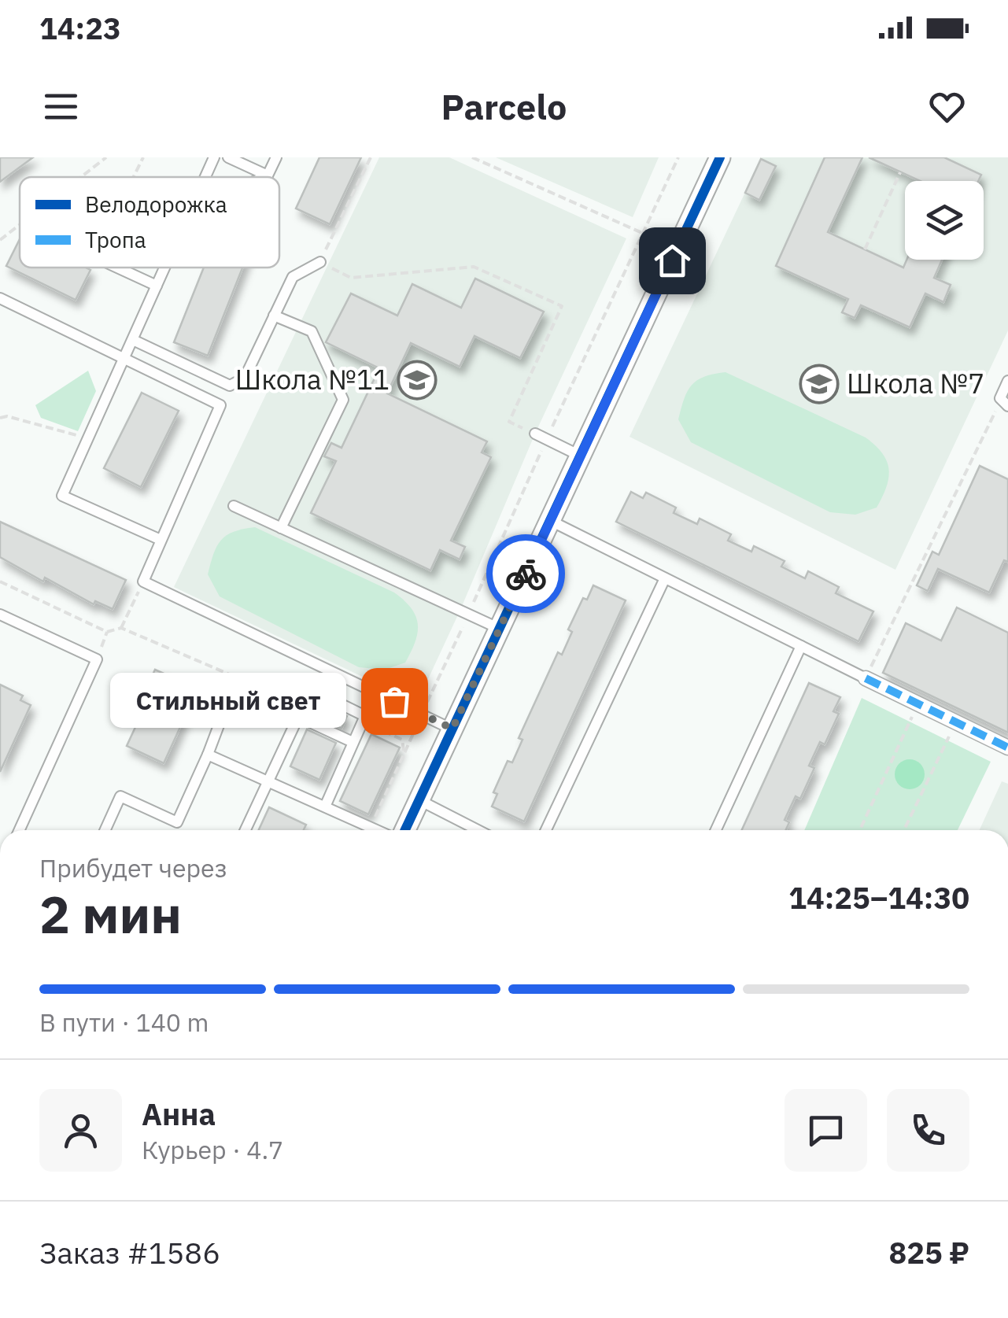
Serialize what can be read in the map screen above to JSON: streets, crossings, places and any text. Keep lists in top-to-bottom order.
{
  "places": {
    "school or university": ["Школа №11", "Школа №7"],
    "other": ["Стильный свет"]
  },
  "legend": ["Велодорожка", "Тропа"],
  "page": {
    "status": "14:23",
    "header": "Parcelo",
    "bubble": "Стильный свет",
    "heading": ["2 мин", "Прибудет через", "14:25–14:30"],
    "panel": [
      "Анна",
      "Курьер · 4.7",
      "Заказ #1586",
      "825 ₽"
    ],
    "bar": "В пути · 140 m"
  }
}
